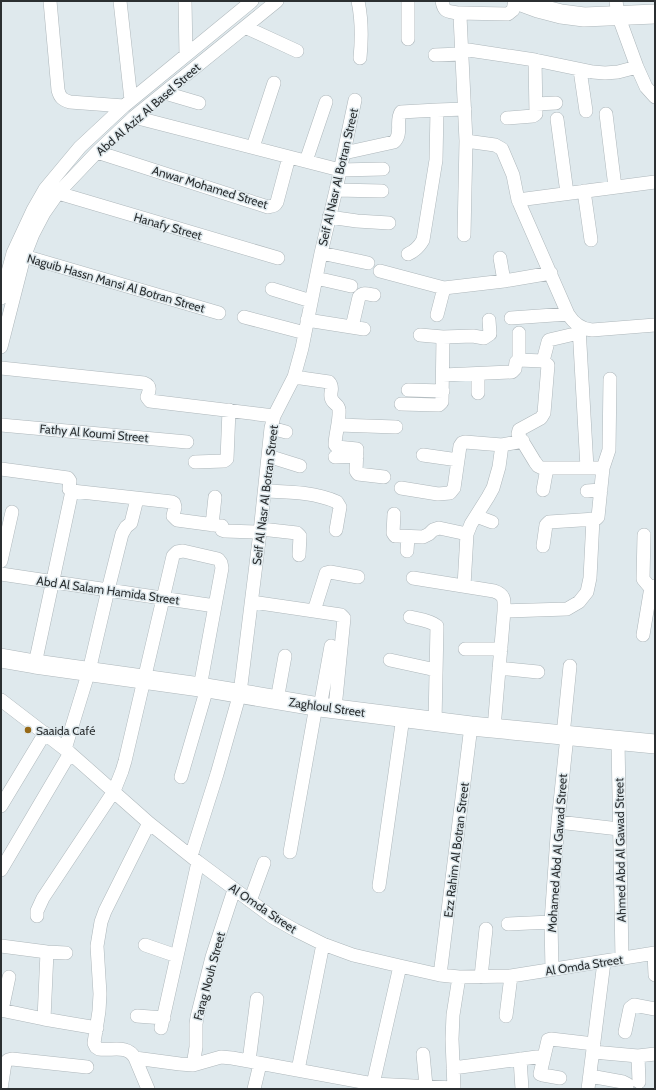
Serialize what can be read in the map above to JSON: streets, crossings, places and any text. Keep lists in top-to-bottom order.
{
  "streets": {
    "street": [
      "Abd Al Aziz Al Basel Street",
      "Seif Al Nasr Al Botran Street",
      "Anwar Mohamed Street",
      "Hanafy Street",
      "Naguib Hassn Mansi Al Botran Street",
      "Fathy Al Koumi Street",
      "Abd Al Salam Hamida Street",
      "Zaghloul Street",
      "Ezz Rahim Al Botran Street",
      "Ahmed Abd Al Gawad Street",
      "Mohamed Abd Al Gawad Street",
      "Al Omda Street",
      "Farag Nouh Street"
    ]
  },
  "crossings": [
    ["Abd Al Aziz Al Basel Street", "Anwar Mohamed Street"],
    ["Abd Al Aziz Al Basel Street", "Hanafy Street"],
    ["Abd Al Aziz Al Basel Street", "Naguib Hassn Mansi Al Botran Street"],
    ["Seif Al Nasr Al Botran Street", "Zaghloul Street"],
    ["Seif Al Nasr Al Botran Street", "Al Omda Street"],
    ["Zaghloul Street", "Ezz Rahim Al Botran Street"],
    ["Zaghloul Street", "Ahmed Abd Al Gawad Street"],
    ["Zaghloul Street", "Mohamed Abd Al Gawad Street"],
    ["Ezz Rahim Al Botran Street", "Al Omda Street"],
    ["Ahmed Abd Al Gawad Street", "Al Omda Street"],
    ["Mohamed Abd Al Gawad Street", "Al Omda Street"],
    ["Al Omda Street", "Farag Nouh Street"]
  ],
  "places": ["Saaida Café"]
}
